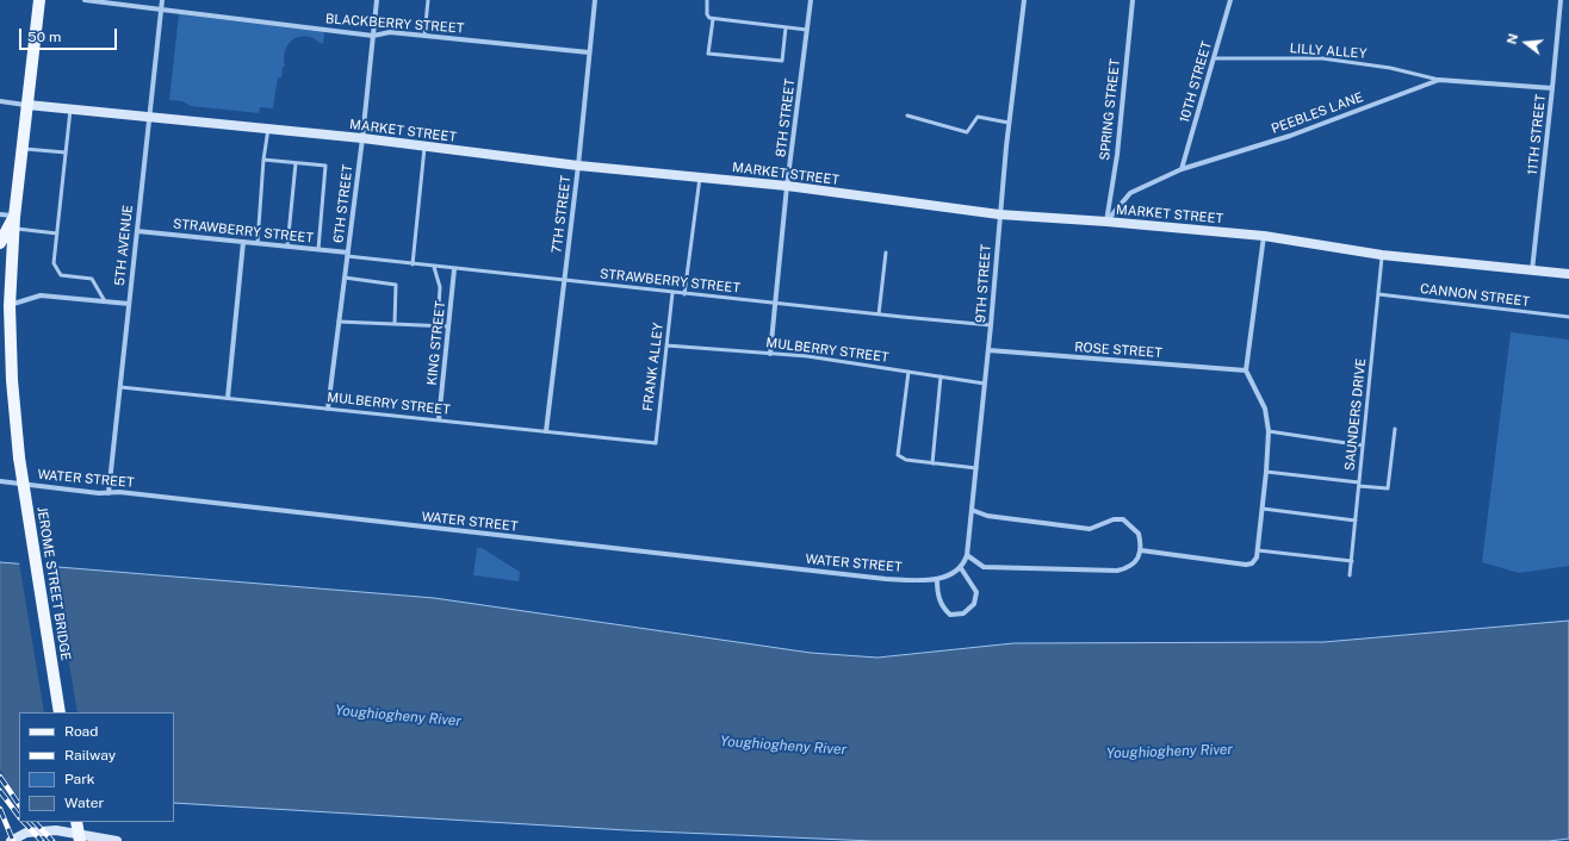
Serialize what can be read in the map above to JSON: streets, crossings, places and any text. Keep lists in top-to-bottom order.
{
  "streets": {
    "main road": ["MARKET STREET", "JEROME STREET BRIDGE"],
    "street": [
      "BLACKBERRY STREET",
      "10TH STREET",
      "SPRING STREET",
      "PEEBLES LANE",
      "8TH STREET",
      "11TH STREET",
      "6TH STREET",
      "7TH STREET",
      "STRAWBERRY STREET",
      "5TH AVENUE",
      "9TH STREET",
      "KING STREET",
      "ROSE STREET",
      "WATER STREET"
    ],
    "lane": [
      "LILLY ALLEY",
      "CANNON STREET",
      "MULBERRY STREET",
      "FRANK ALLEY",
      "SAUNDERS DRIVE"
    ]
  },
  "crossings": [
    ["BLACKBERRY STREET", "6TH STREET"],
    ["BLACKBERRY STREET", "7TH STREET"],
    ["BLACKBERRY STREET", "5TH AVENUE"],
    ["LILLY ALLEY", "10TH STREET"],
    ["LILLY ALLEY", "PEEBLES LANE"],
    ["10TH STREET", "PEEBLES LANE"],
    ["SPRING STREET", "PEEBLES LANE"],
    ["SPRING STREET", "MARKET STREET"],
    ["PEEBLES LANE", "MARKET STREET"],
    ["PEEBLES LANE", "11TH STREET"],
    ["8TH STREET", "MARKET STREET"],
    ["8TH STREET", "STRAWBERRY STREET"],
    ["8TH STREET", "MULBERRY STREET"],
    ["MARKET STREET", "11TH STREET"],
    ["MARKET STREET", "6TH STREET"],
    ["MARKET STREET", "7TH STREET"],
    ["MARKET STREET", "5TH AVENUE"],
    ["MARKET STREET", "9TH STREET"],
    ["MARKET STREET", "SAUNDERS DRIVE"],
    ["6TH STREET", "STRAWBERRY STREET"],
    ["6TH STREET", "MULBERRY STREET"],
    ["7TH STREET", "STRAWBERRY STREET"],
    ["7TH STREET", "MULBERRY STREET"],
    ["STRAWBERRY STREET", "5TH AVENUE"],
    ["STRAWBERRY STREET", "9TH STREET"],
    ["STRAWBERRY STREET", "KING STREET"],
    ["STRAWBERRY STREET", "FRANK ALLEY"],
    ["5TH AVENUE", "MULBERRY STREET"],
    ["5TH AVENUE", "WATER STREET"],
    ["9TH STREET", "MULBERRY STREET"],
    ["9TH STREET", "ROSE STREET"],
    ["9TH STREET", "WATER STREET"],
    ["CANNON STREET", "SAUNDERS DRIVE"],
    ["KING STREET", "MULBERRY STREET"],
    ["MULBERRY STREET", "FRANK ALLEY"]
  ],
  "water": ["Youghiogheny River"],
  "legend": [
    "Road",
    "Railway",
    "Park",
    "Water"
  ],
  "scale_bar": "50 m",
  "north": "left"
}
